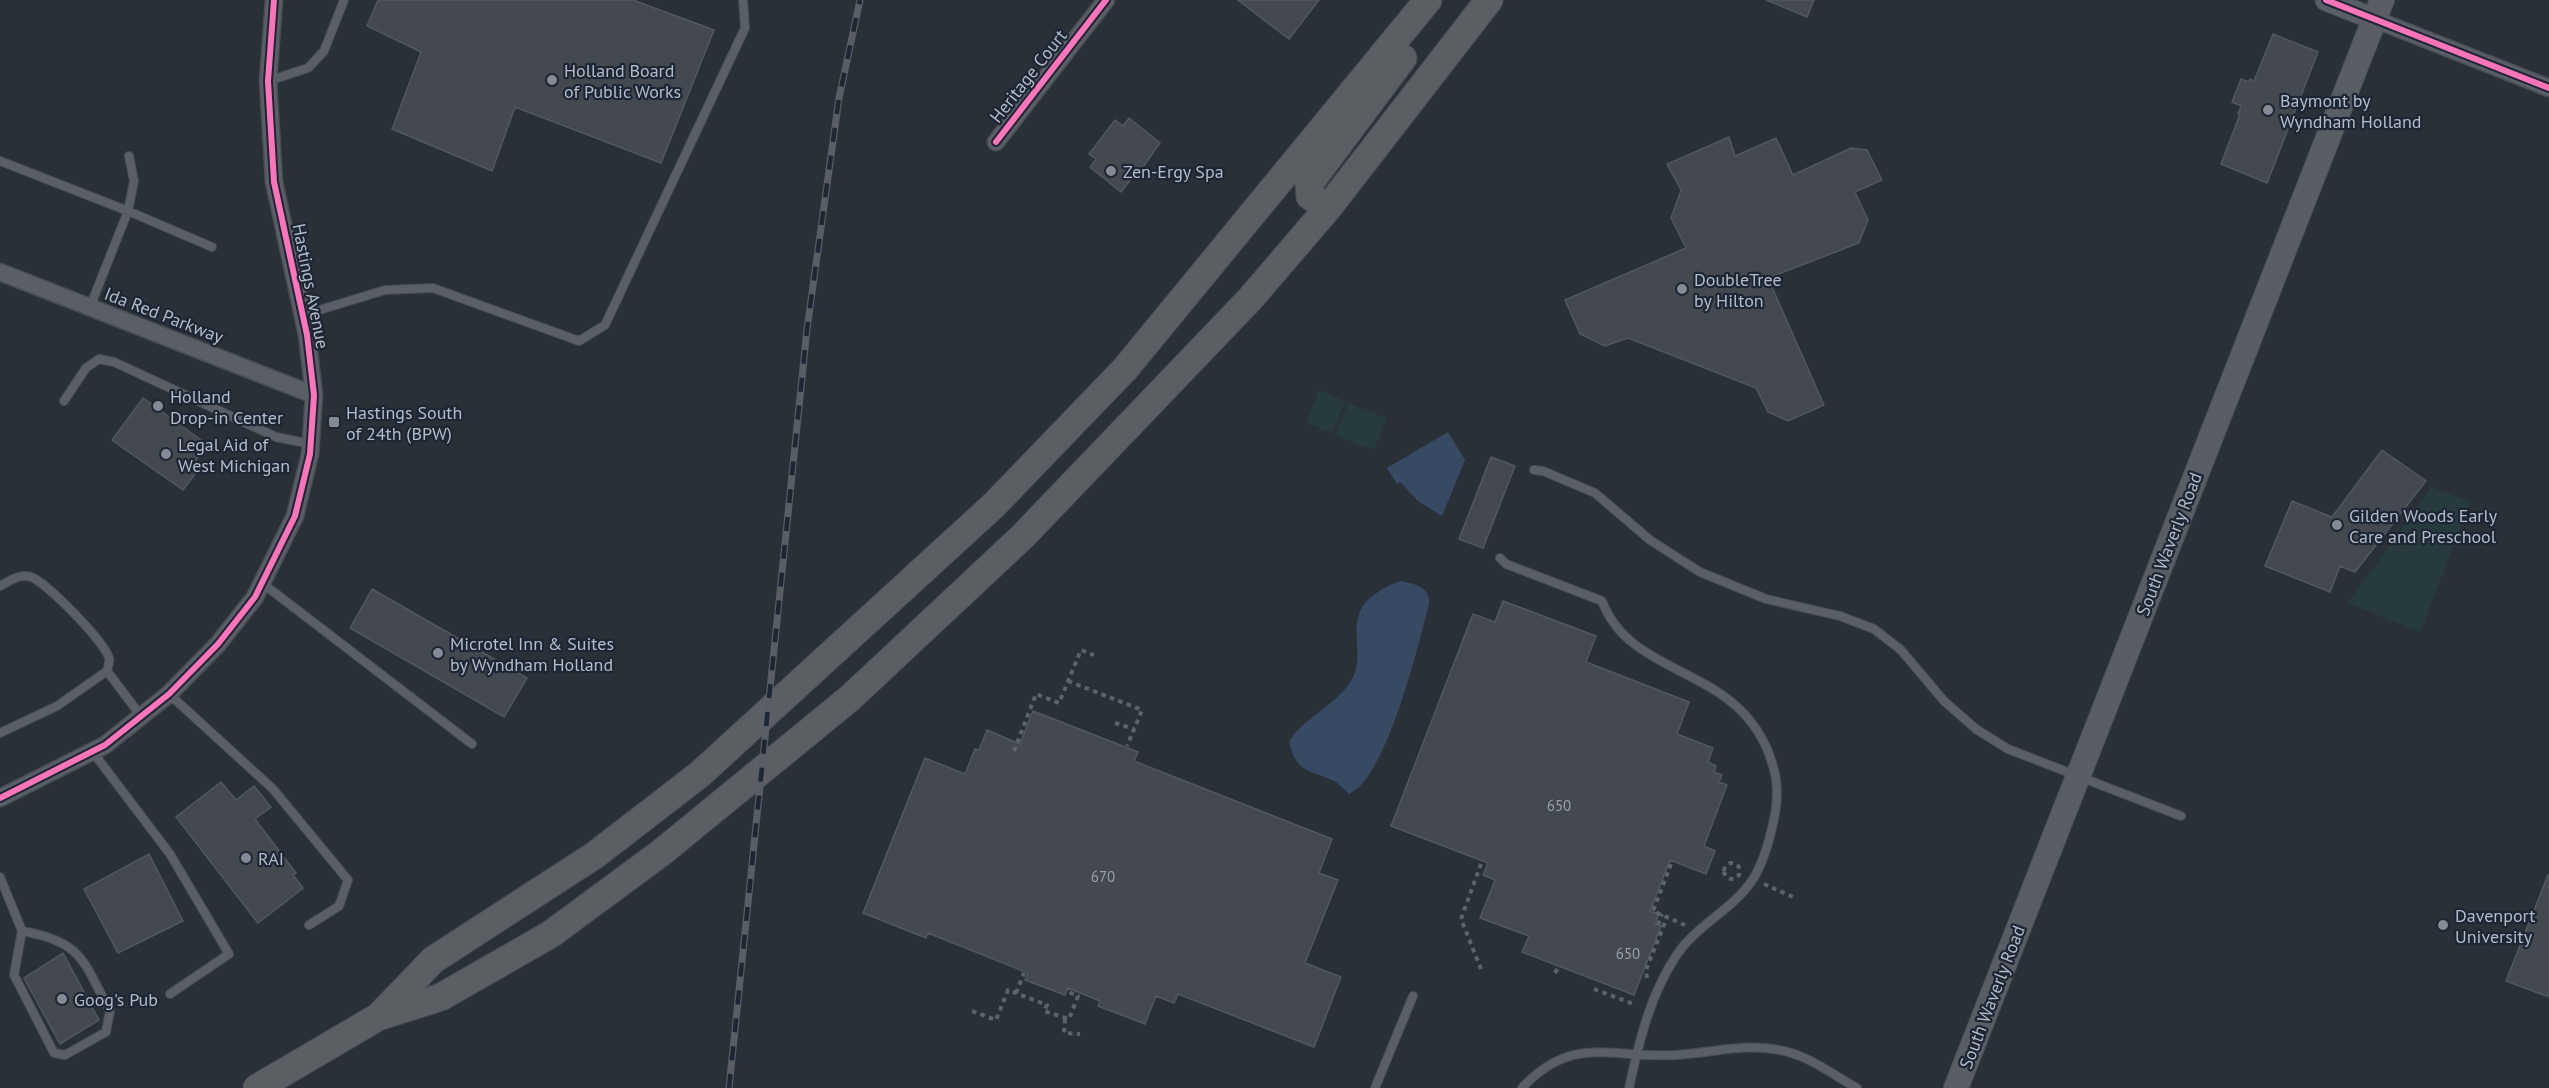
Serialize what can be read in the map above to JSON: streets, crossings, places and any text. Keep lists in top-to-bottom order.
{
  "streets": {
    "main road": ["South Waverly Road"],
    "street": ["Heritage Court", "Hastings Avenue", "Ida Red Parkway"]
  },
  "crossings": [
    ["Hastings Avenue", "Ida Red Parkway"]
  ],
  "places": {
    "other": [
      "Holland Board of Public Works",
      "Baymont by Wyndham Holland",
      "Zen-Ergy Spa",
      "DoubleTree by Hilton",
      "Holland Drop-in Center",
      "Legal Aid of West Michigan",
      "Gilden Woods Early Care and Preschool",
      "Microtel Inn & Suites by Wyndham Holland",
      "RAI",
      "Davenport University",
      "Goog's Pub"
    ],
    "transit": ["Hastings South of 24th (BPW)"]
  },
  "house_numbers": ["650", "670", "650"]
}
